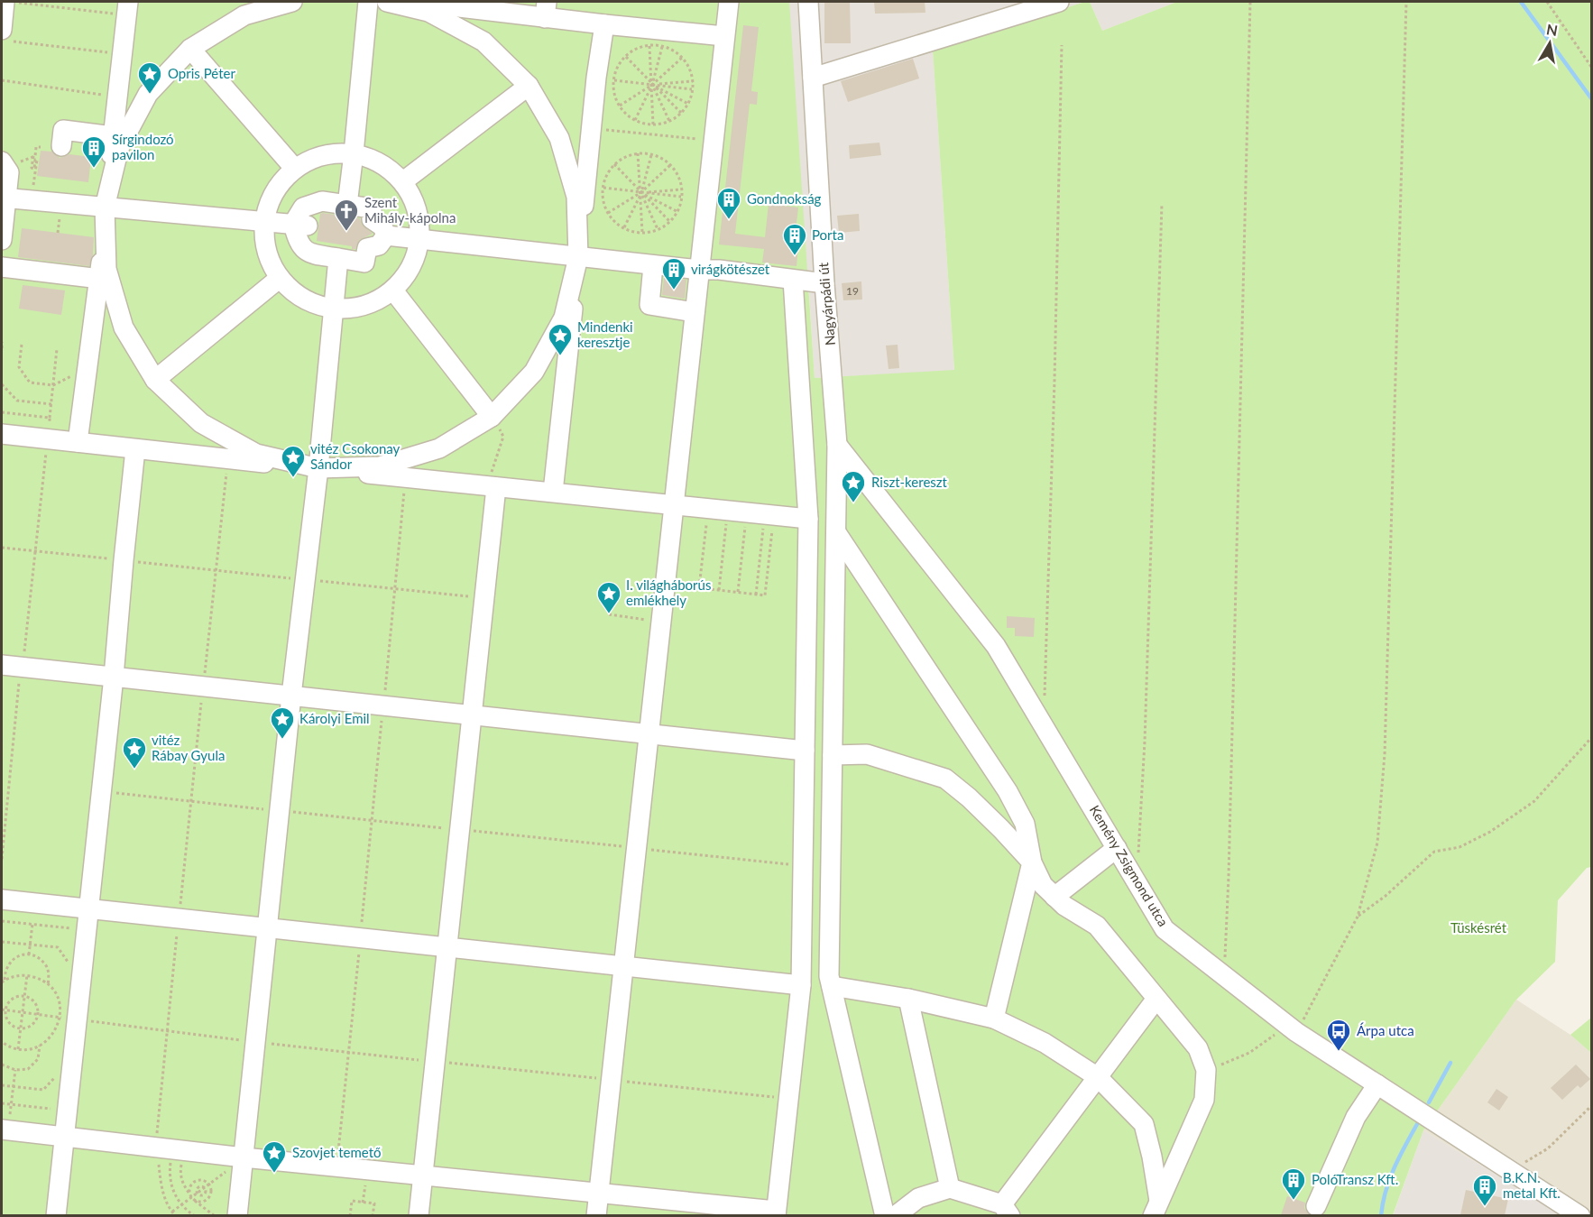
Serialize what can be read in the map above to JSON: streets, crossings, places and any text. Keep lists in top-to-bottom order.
{
  "streets": {
    "street": ["Nagyárpádi út", "Kemény Zsigmond utca"]
  },
  "crossings": [
    ["Nagyárpádi út", "Kemény Zsigmond utca"]
  ],
  "parks": ["Tüskésrét"],
  "places": {
    "place": [
      "Opris Péter",
      "Mindenki keresztje",
      "vitéz Csokonay Sándor",
      "Riszt-kereszt",
      "I. világháborús emlékhely",
      "Károlyi Emil",
      "vitéz Rábay Gyula",
      "Szovjet temető"
    ],
    "building": [
      "Sírgindozó pavilon",
      "Gondnokság",
      "Porta",
      "virágkötészet",
      "PolóTransz Kft.",
      "B.K.N. metal Kft."
    ],
    "church": ["Szent Mihály-kápolna"],
    "bus stop": ["Árpa utca"]
  },
  "house_numbers": ["19"],
  "north": "top"
}
